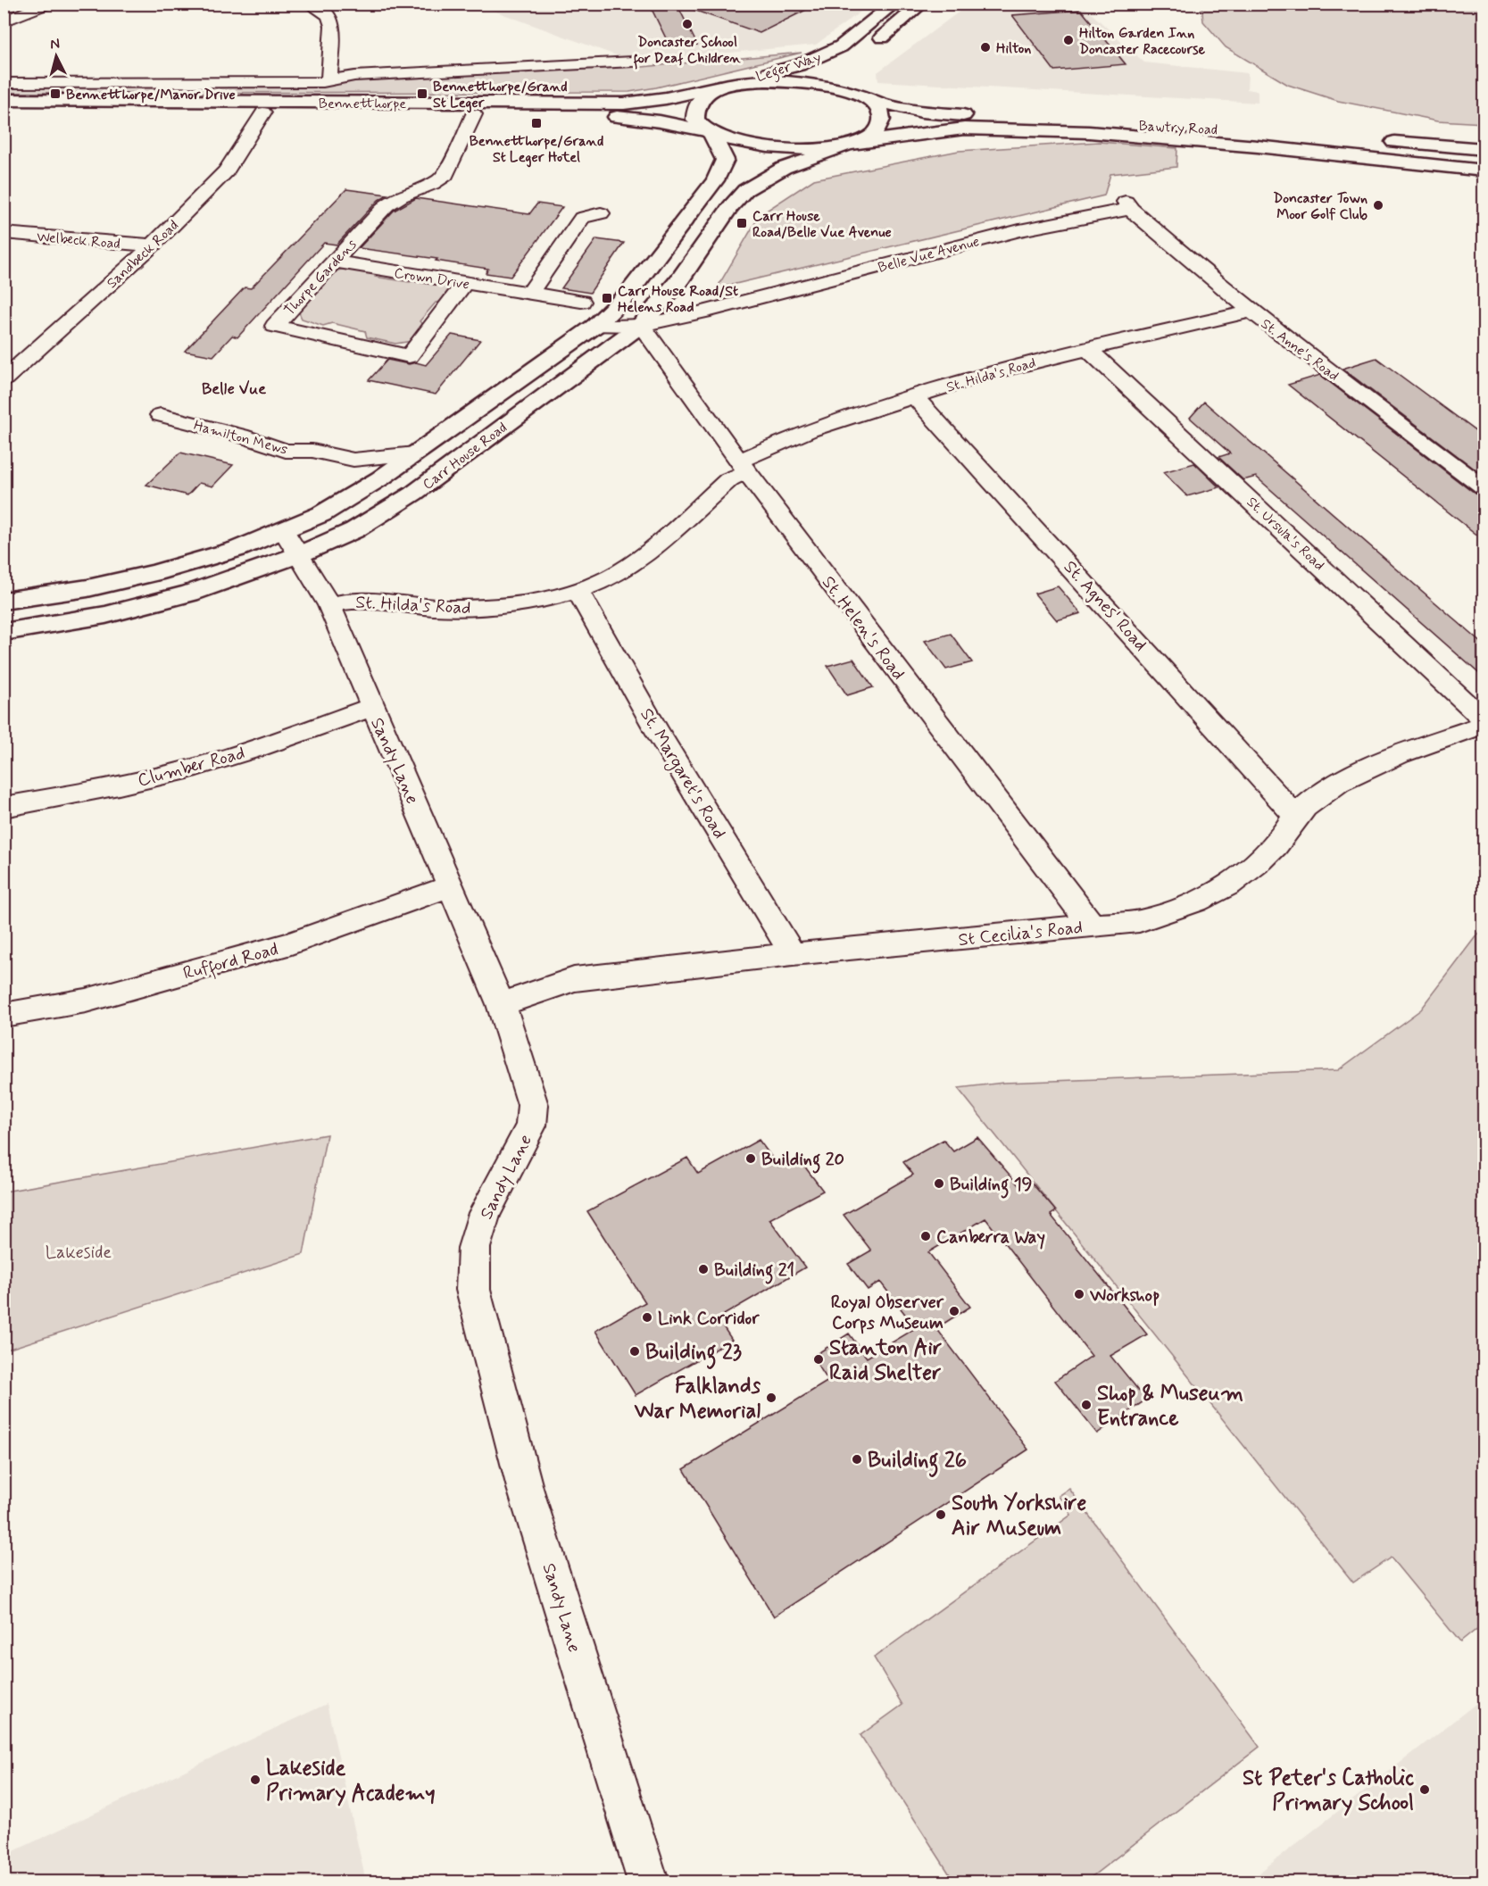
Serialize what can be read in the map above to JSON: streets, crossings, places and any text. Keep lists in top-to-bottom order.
{
  "streets": {
    "main road": [
      "Leger Way",
      "Bennetthorpe",
      "Bawtry Road",
      "Carr House Road"
    ],
    "street": [
      "Welbeck Road",
      "Sandbeck Road",
      "Belle Vue Avenue",
      "Thorpe Gardens",
      "Crown Drive",
      "St. Anne's Road",
      "St. Hilda's Road",
      "Hamilton Mews",
      "St. Ursula's Road",
      "St. Agnes' Road",
      "St. Helen's Road",
      "Sandy Lane",
      "Clumber Road",
      "St. Margaret's Road",
      "St Cecilia's Road",
      "Rufford Road"
    ]
  },
  "crossings": [
    ["Leger Way", "Bennetthorpe"],
    ["Leger Way", "Bawtry Road"],
    ["Bennetthorpe", "Bawtry Road"],
    ["Bennetthorpe", "Sandbeck Road"],
    ["Bennetthorpe", "Thorpe Gardens"],
    ["Bennetthorpe", "Carr House Road"],
    ["Bawtry Road", "Carr House Road"],
    ["Welbeck Road", "Sandbeck Road"],
    ["Belle Vue Avenue", "St. Anne's Road"],
    ["Belle Vue Avenue", "Carr House Road"],
    ["Belle Vue Avenue", "St. Helen's Road"],
    ["Thorpe Gardens", "Crown Drive"],
    ["St. Anne's Road", "St. Hilda's Road"],
    ["St. Hilda's Road", "St. Ursula's Road"],
    ["St. Hilda's Road", "St. Agnes' Road"],
    ["St. Hilda's Road", "St. Helen's Road"],
    ["St. Hilda's Road", "Sandy Lane"],
    ["St. Hilda's Road", "St. Margaret's Road"],
    ["Hamilton Mews", "Carr House Road"],
    ["Carr House Road", "St. Helen's Road"],
    ["Carr House Road", "Sandy Lane"],
    ["St. Agnes' Road", "St Cecilia's Road"],
    ["St. Helen's Road", "St Cecilia's Road"],
    ["Sandy Lane", "Clumber Road"],
    ["Sandy Lane", "St Cecilia's Road"],
    ["Sandy Lane", "Rufford Road"],
    ["St. Margaret's Road", "St Cecilia's Road"]
  ],
  "districts": ["Belle Vue"],
  "parks": ["Lakeside"],
  "places": {
    "other": [
      "Doncaster School for Deaf Children",
      "Hilton Garden Inn Doncaster Racecourse",
      "Hilton",
      "Doncaster Town Moor Golf Club",
      "Building 20",
      "Building 19",
      "Canberra Way",
      "Building 21",
      "Workshop",
      "Royal Observer Corps Museum",
      "Link Corridor",
      "Building 23",
      "Stanton Air Raid Shelter",
      "Falklands War Memorial",
      "Shop & Museum Entrance",
      "Building 26",
      "South Yorkshire Air Museum",
      "Lakeside Primary Academy",
      "St Peter's Catholic Primary School"
    ],
    "transit": [
      "Bennetthorpe/Manor Drive",
      "Bennetthorpe/Grand St Leger",
      "Bennetthorpe/Grand St Leger Hotel",
      "Carr House Road/Belle Vue Avenue",
      "Carr House Road/St Helens Road"
    ]
  },
  "north": "top"
}
